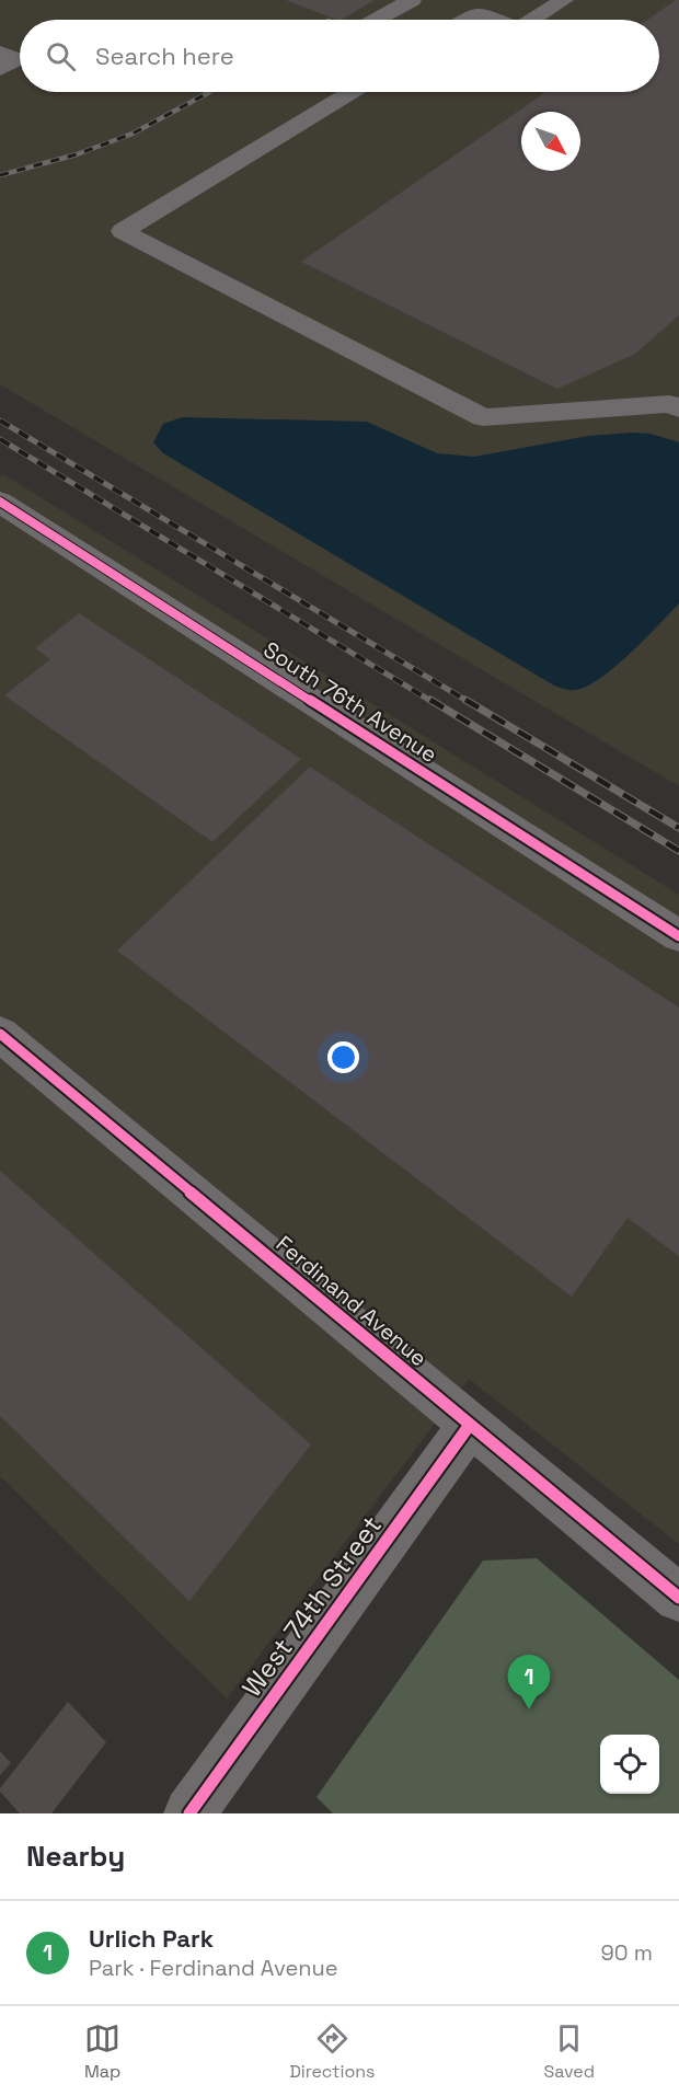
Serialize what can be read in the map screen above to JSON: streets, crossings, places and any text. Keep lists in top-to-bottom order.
{
  "streets": {
    "street": ["South 76th Avenue", "Ferdinand Avenue", "West 74th Street"]
  },
  "crossings": [
    ["Ferdinand Avenue", "West 74th Street"]
  ],
  "north": "bottom right",
  "page": {
    "search": "Search here",
    "pins": "1",
    "heading": "Nearby",
    "list": [
      {
        "mark": "1",
        "name": "Urlich Park",
        "note": "Park · Ferdinand Avenue",
        "value": "90 m"
      }
    ],
    "nav": ["Map", "Directions", "Saved"]
  }
}
